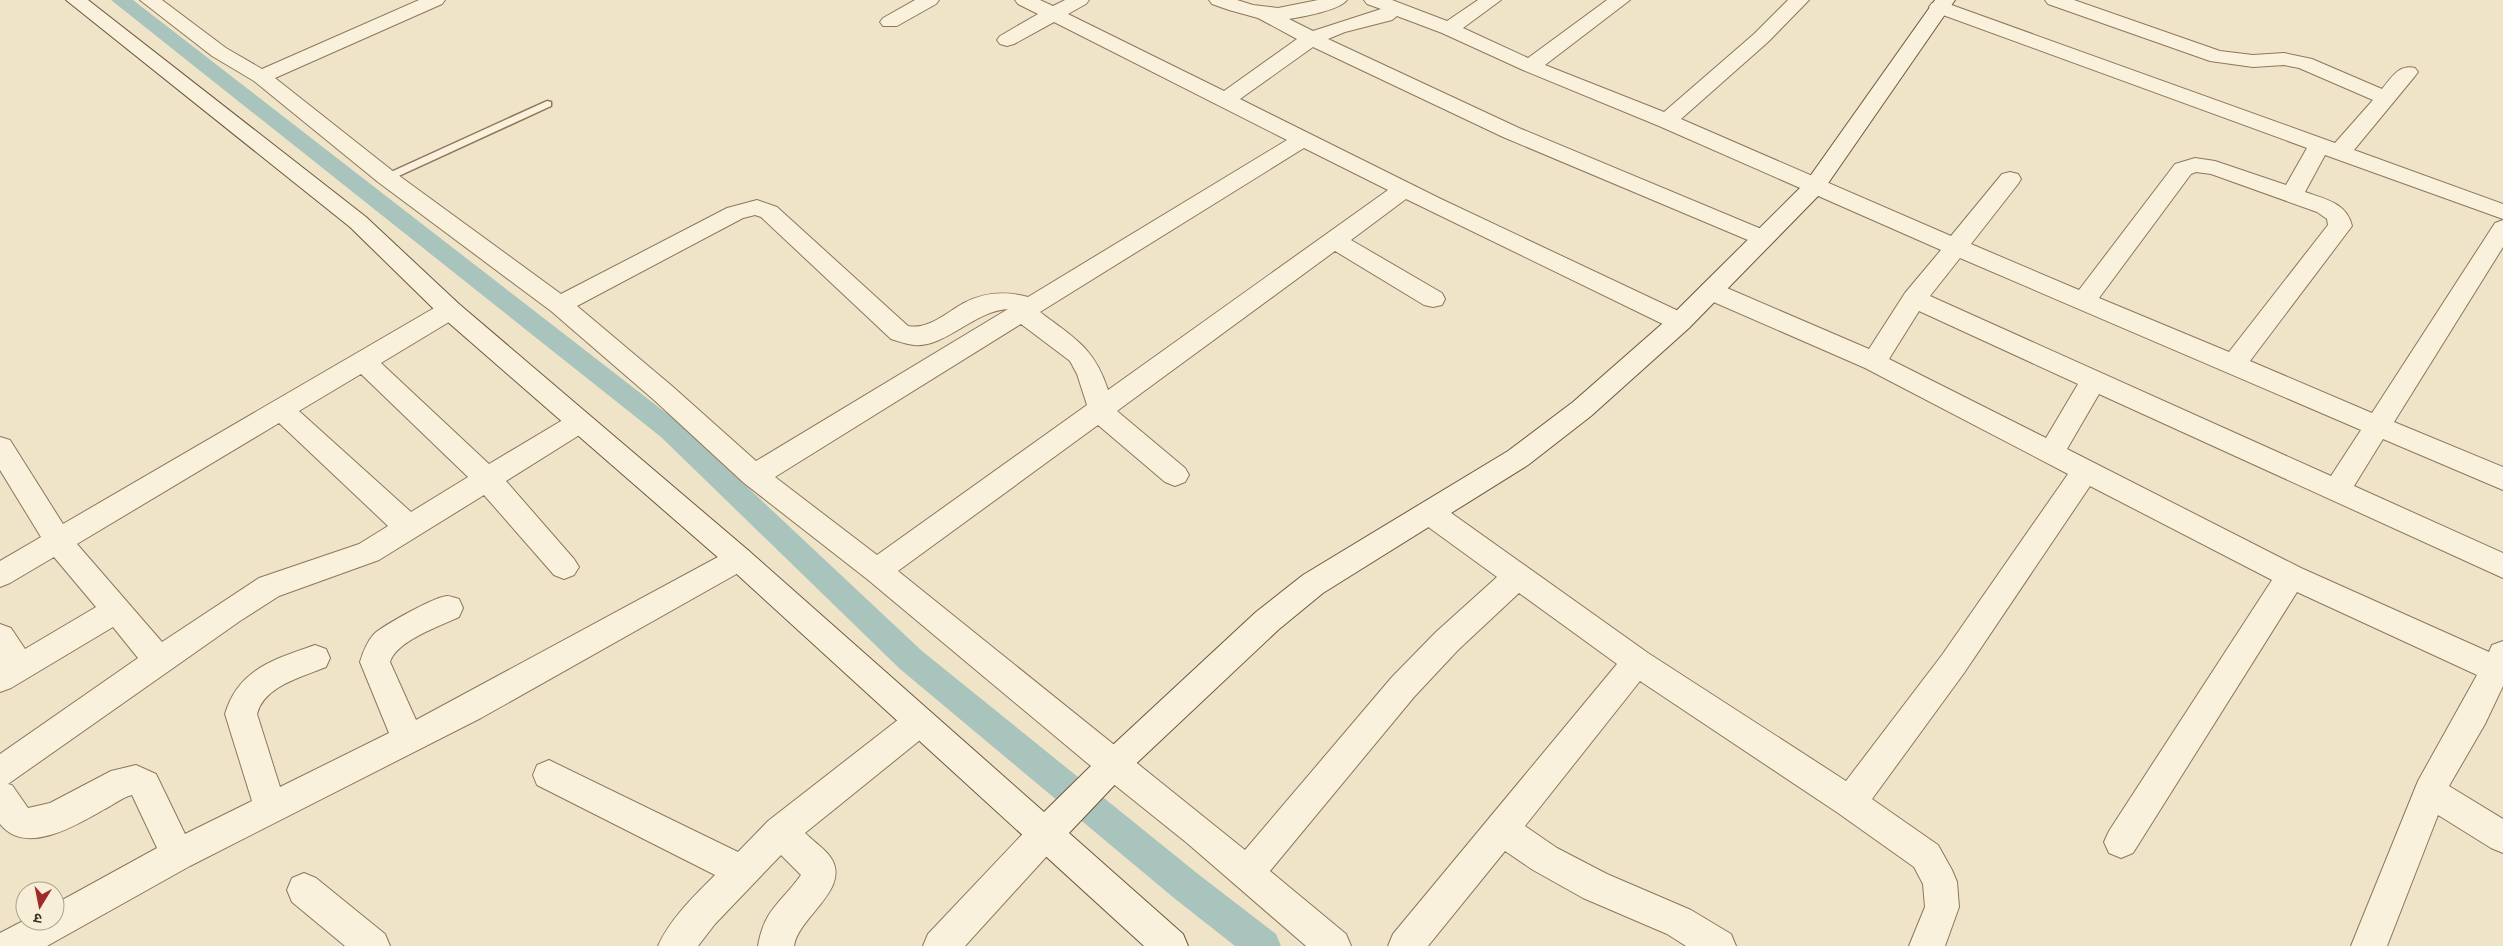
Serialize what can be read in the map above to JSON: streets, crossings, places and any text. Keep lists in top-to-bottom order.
{
  "north": "bottom"
}
